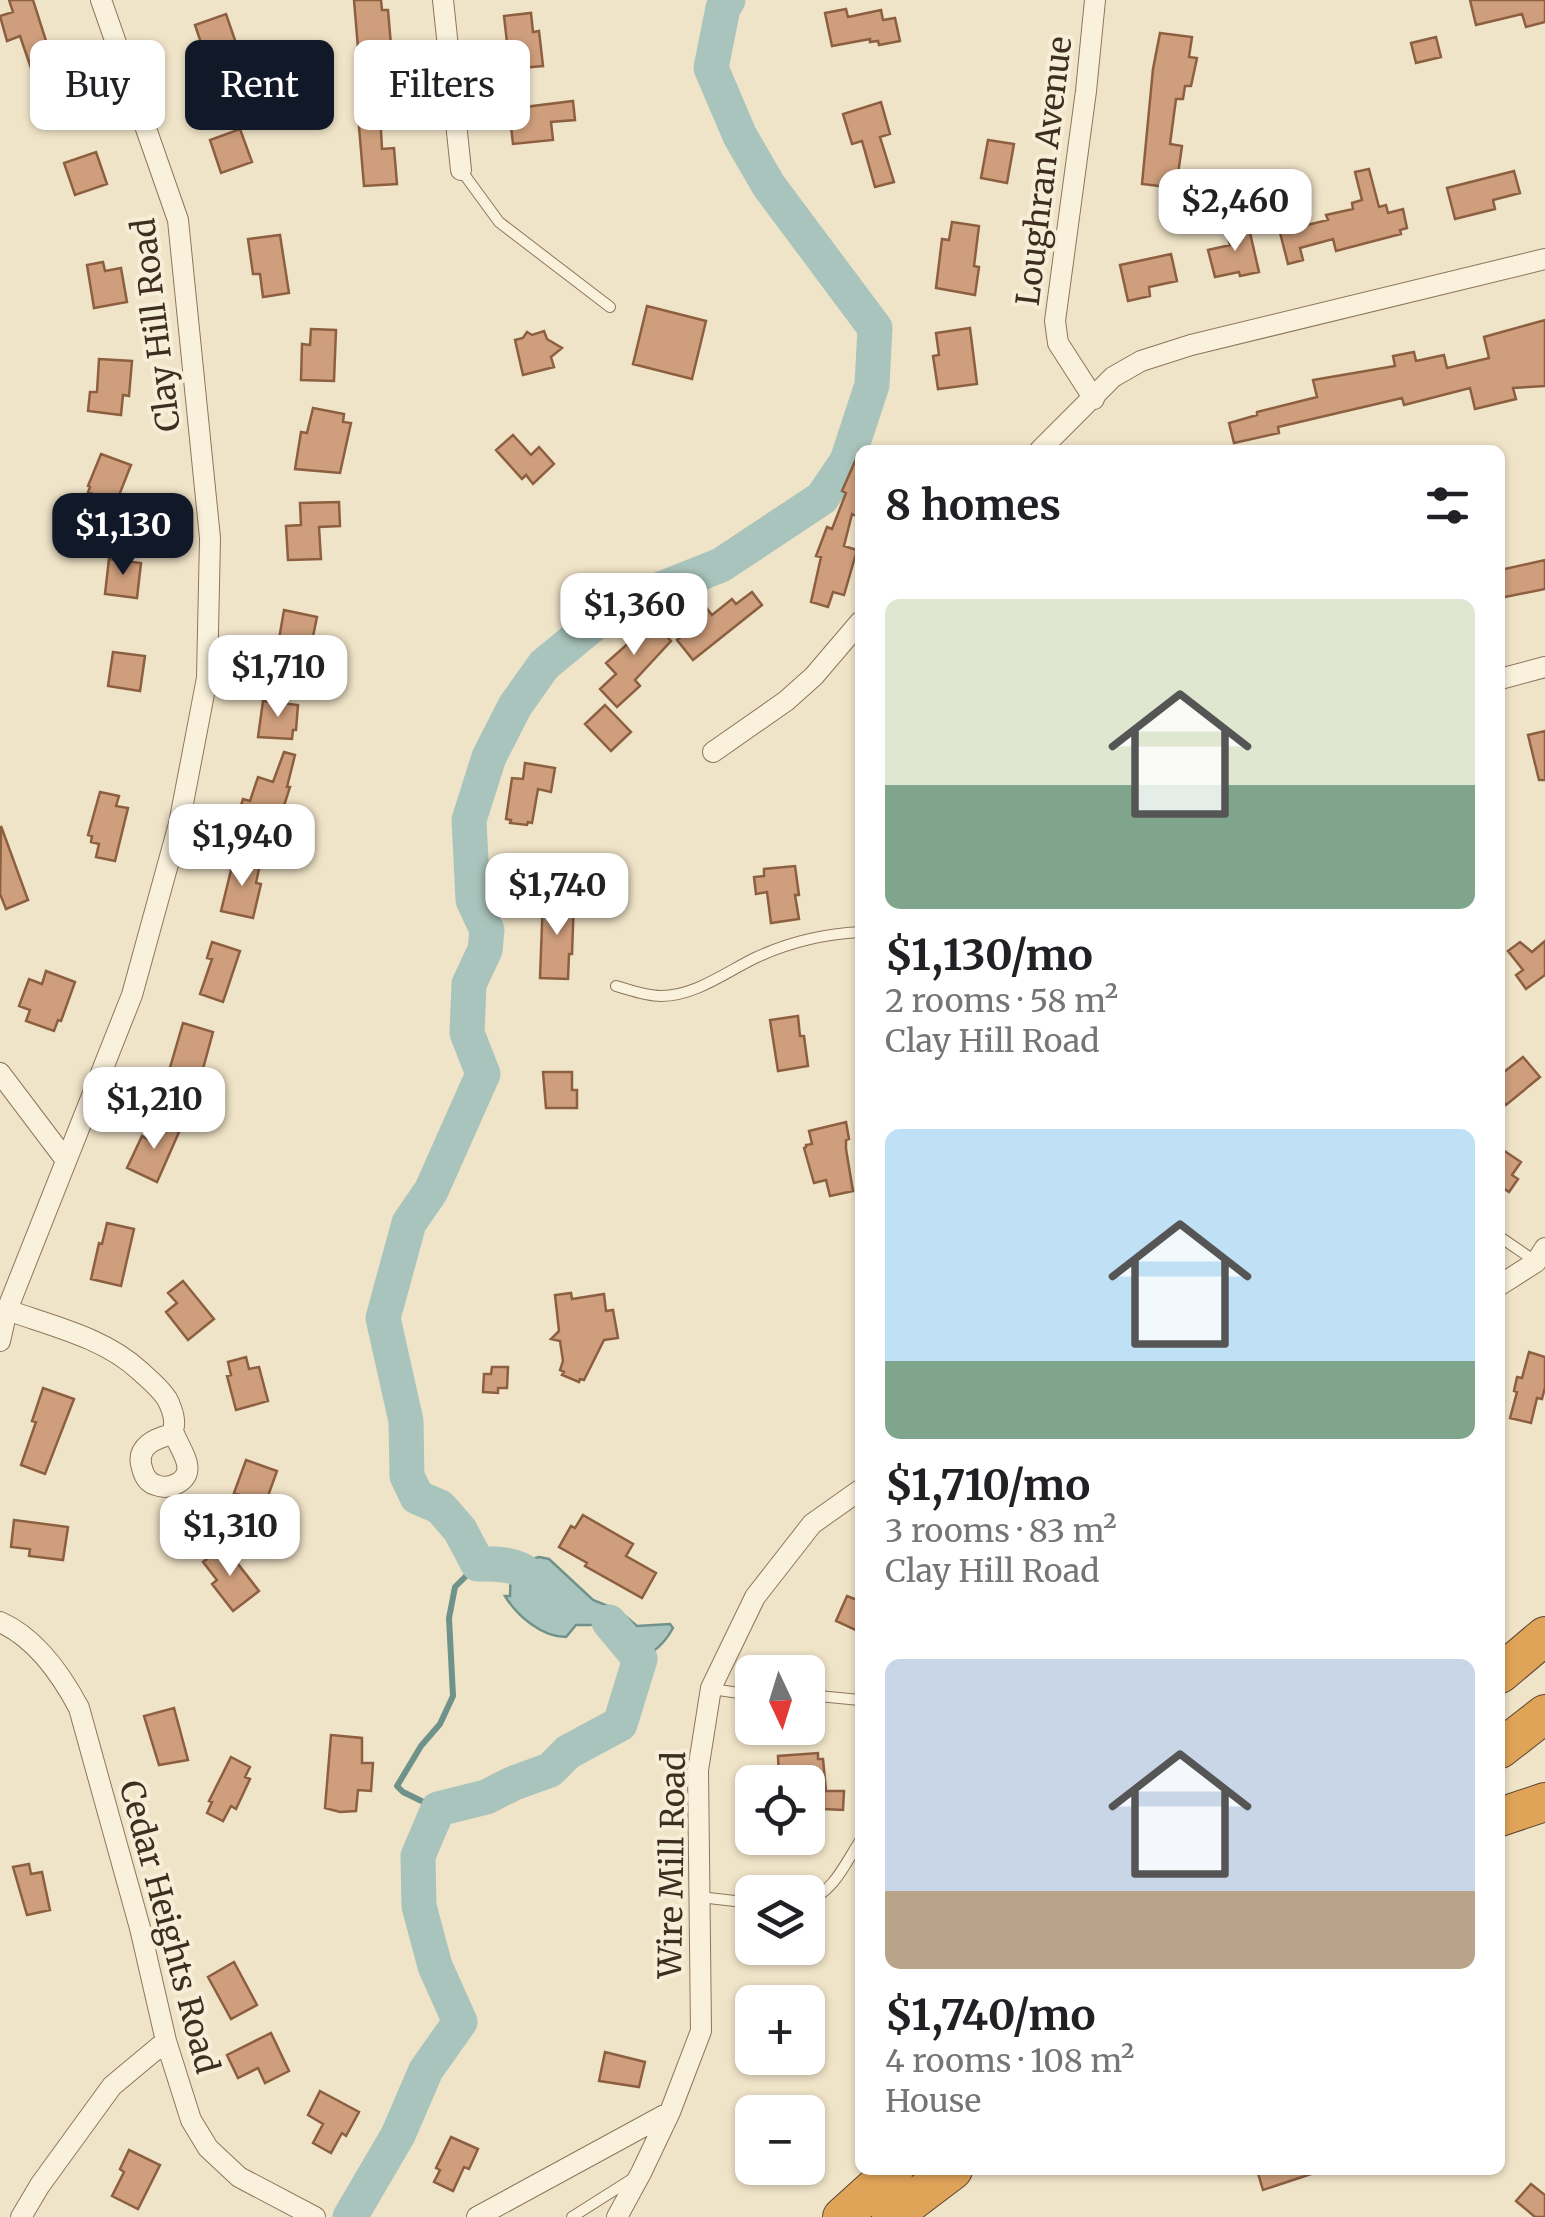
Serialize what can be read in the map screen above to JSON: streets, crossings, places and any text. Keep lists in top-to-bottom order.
{
  "streets": {
    "street": [
      "Loughran Avenue",
      "Clay Hill Road",
      "Wire Mill Road",
      "Cedar Heights Road"
    ]
  },
  "north": "bottom",
  "page": {
    "chip": ["Buy", "Rent", "Filters"],
    "price": [
      "$2,460",
      "$1,130",
      "$1,360",
      "$1,710",
      "$1,940",
      "$1,740",
      "$1,210",
      "$1,310"
    ],
    "heading": "8 homes",
    "list": [
      {
        "name": "$1,130/mo",
        "note": "2 rooms · 58 m² · Clay Hill Road"
      },
      {
        "name": "$1,710/mo",
        "note": "3 rooms · 83 m² · Clay Hill Road"
      },
      {
        "name": "$1,740/mo",
        "note": "4 rooms · 108 m² · House"
      }
    ],
    "map_buttons": ["+", "−"]
  }
}
